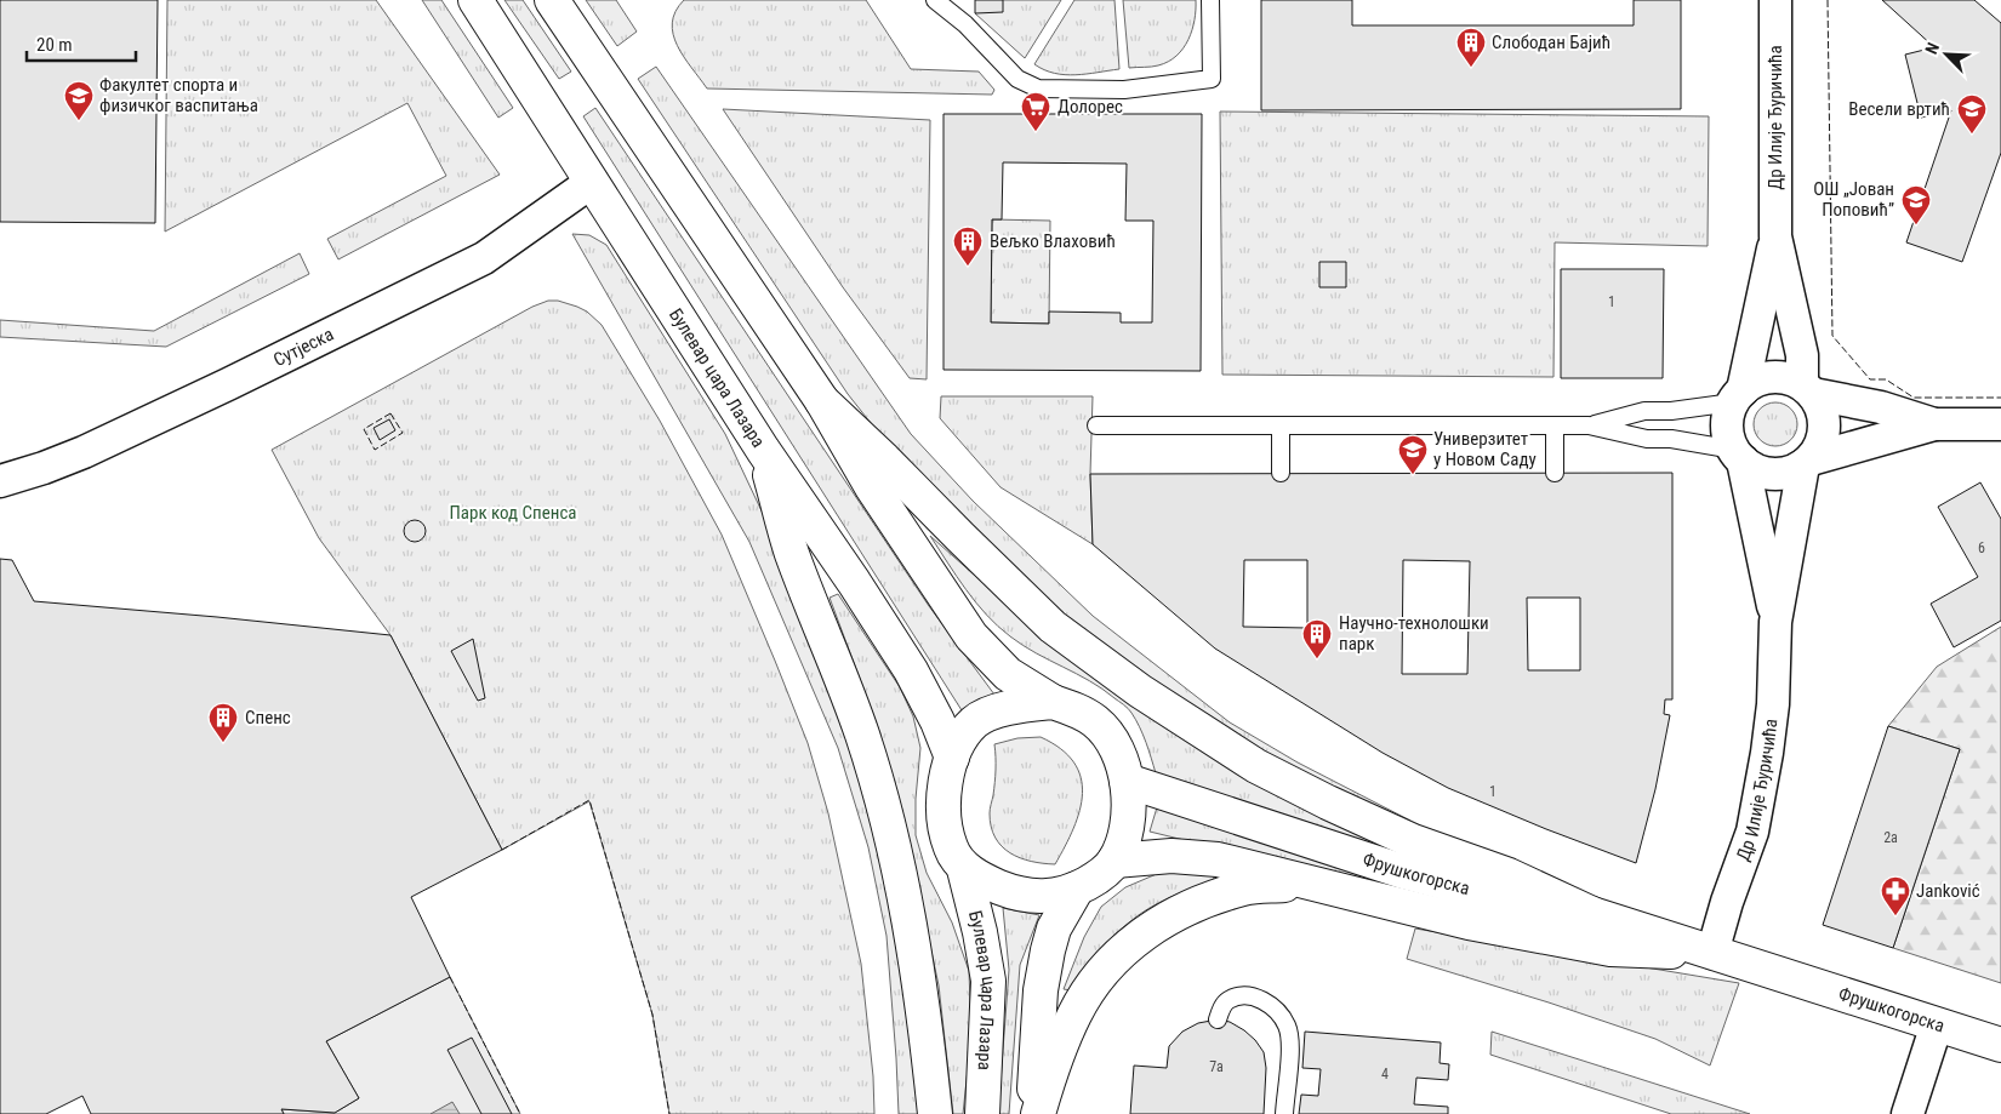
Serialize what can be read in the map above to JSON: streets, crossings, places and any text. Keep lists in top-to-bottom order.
{
  "streets": {
    "main road": ["Булевар цара Лазара", "Фрушкогорска"],
    "street": ["Др Илије Ђуричића", "Сутјеска"]
  },
  "crossings": [
    ["Др Илије Ђуричића", "Фрушкогорска"],
    ["Сутјеска", "Булевар цара Лазара"],
    ["Булевар цара Лазара", "Фрушкогорска"]
  ],
  "parks": ["Парк код Спенса"],
  "places": {
    "building": [
      "Слободан Бајић",
      "Вељко Влаховић",
      "Научно-технолошки парк",
      "Спенс"
    ],
    "school or university": [
      "Факултет спорта и физичког васпитања",
      "Весели вртић",
      "ОШ „Јован Поповић”",
      "Универзитет у Новом Саду"
    ],
    "supermarket": ["Долорес"],
    "pharmacy": ["Janković"]
  },
  "house_numbers": [
    "1",
    "6",
    "1",
    "2a",
    "7a",
    "4"
  ],
  "scale_bar": "20 m",
  "north": "top left"
}
